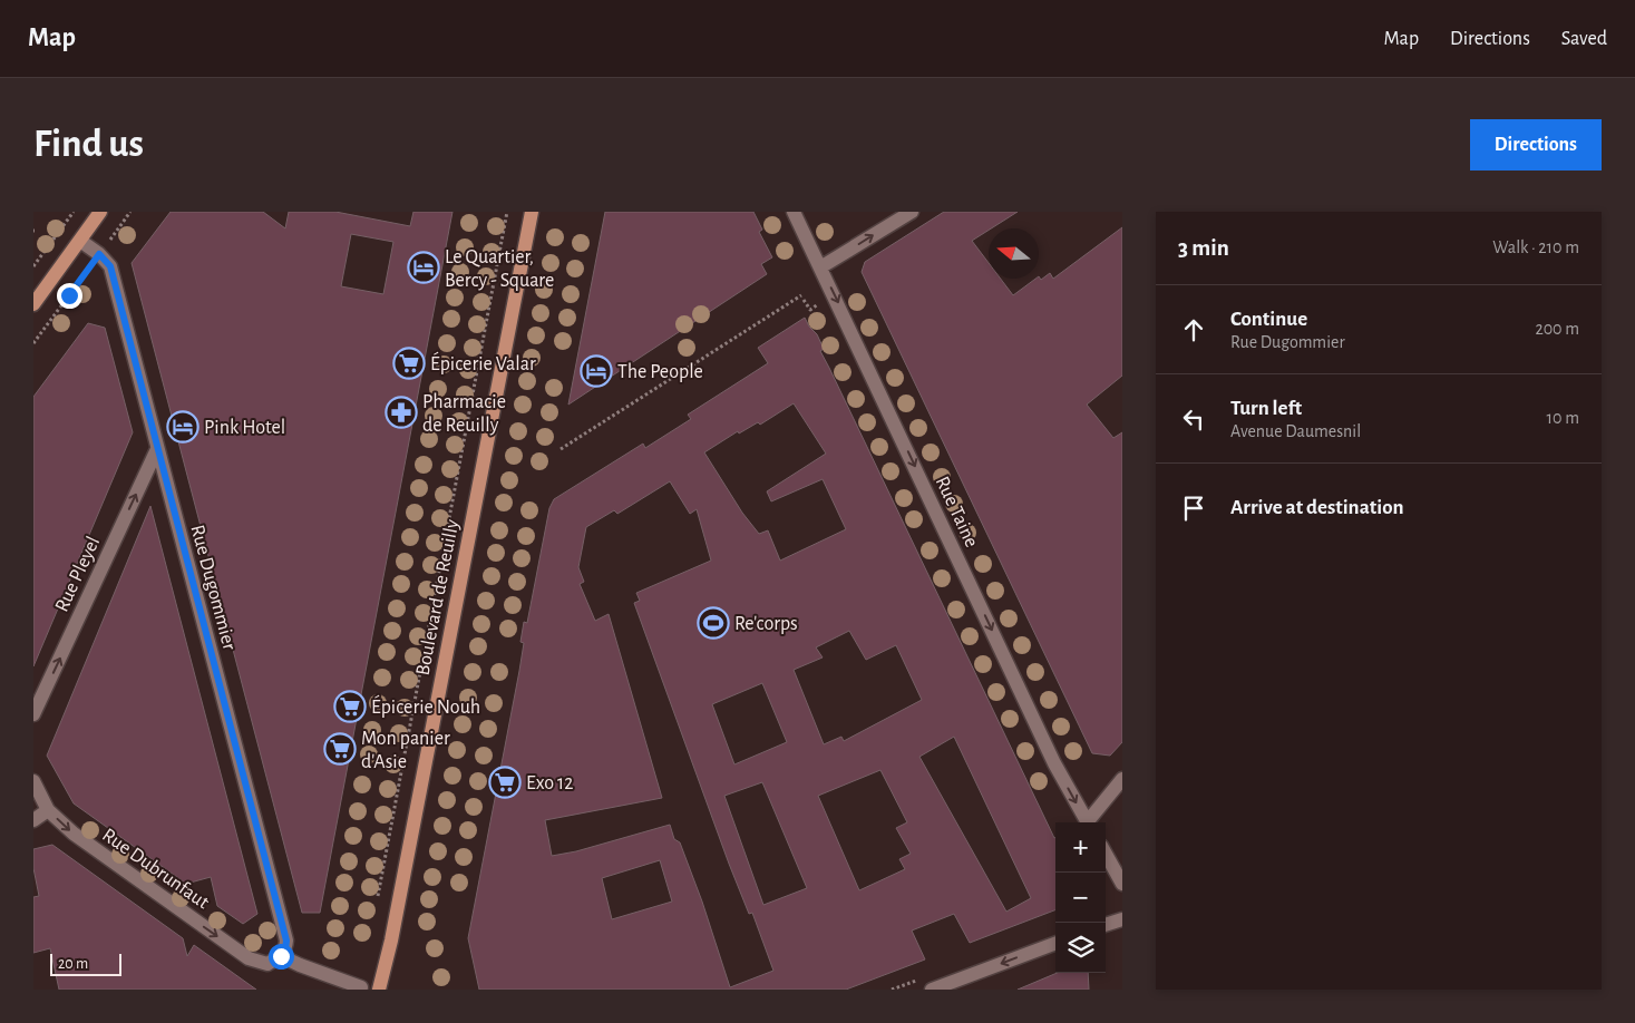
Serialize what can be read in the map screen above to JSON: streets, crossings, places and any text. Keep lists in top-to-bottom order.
{
  "streets": {
    "main road": ["Boulevard de Reuilly"],
    "street": [
      "Rue Taine",
      "Rue Pleyel",
      "Rue Dugommier",
      "Rue Dubrunfaut"
    ]
  },
  "crossings": [
    ["Rue Pleyel", "Rue Dugommier"],
    ["Rue Dugommier", "Rue Dubrunfaut"]
  ],
  "one_way": ["Rue Taine", "Rue Pleyel", "Rue Dubrunfaut"],
  "places": {
    "hotel": ["Le Quartier, Bercy - Square", "The People", "Pink Hotel"],
    "supermarket": [
      "Épicerie Valar",
      "Épicerie Nouh",
      "Mon panier d'Asie",
      "Exo 12"
    ],
    "pharmacy": ["Pharmacie de Reuilly"],
    "sports": ["Re'corps"]
  },
  "scale_bar": "20 m",
  "north": "left",
  "page": {
    "header": "Map",
    "nav": ["Map", "Directions", "Saved"],
    "buttons": "Directions",
    "title": "Find us",
    "heading": ["3 min", "Walk · 210 m"],
    "list": [
      ["Continue", "Rue Dugommier", "200 m"],
      ["Turn left", "Avenue Daumesnil", "10 m"],
      "Arrive at destination"
    ],
    "map_buttons": ["+", "−"],
    "scale": "20 m"
  }
}
